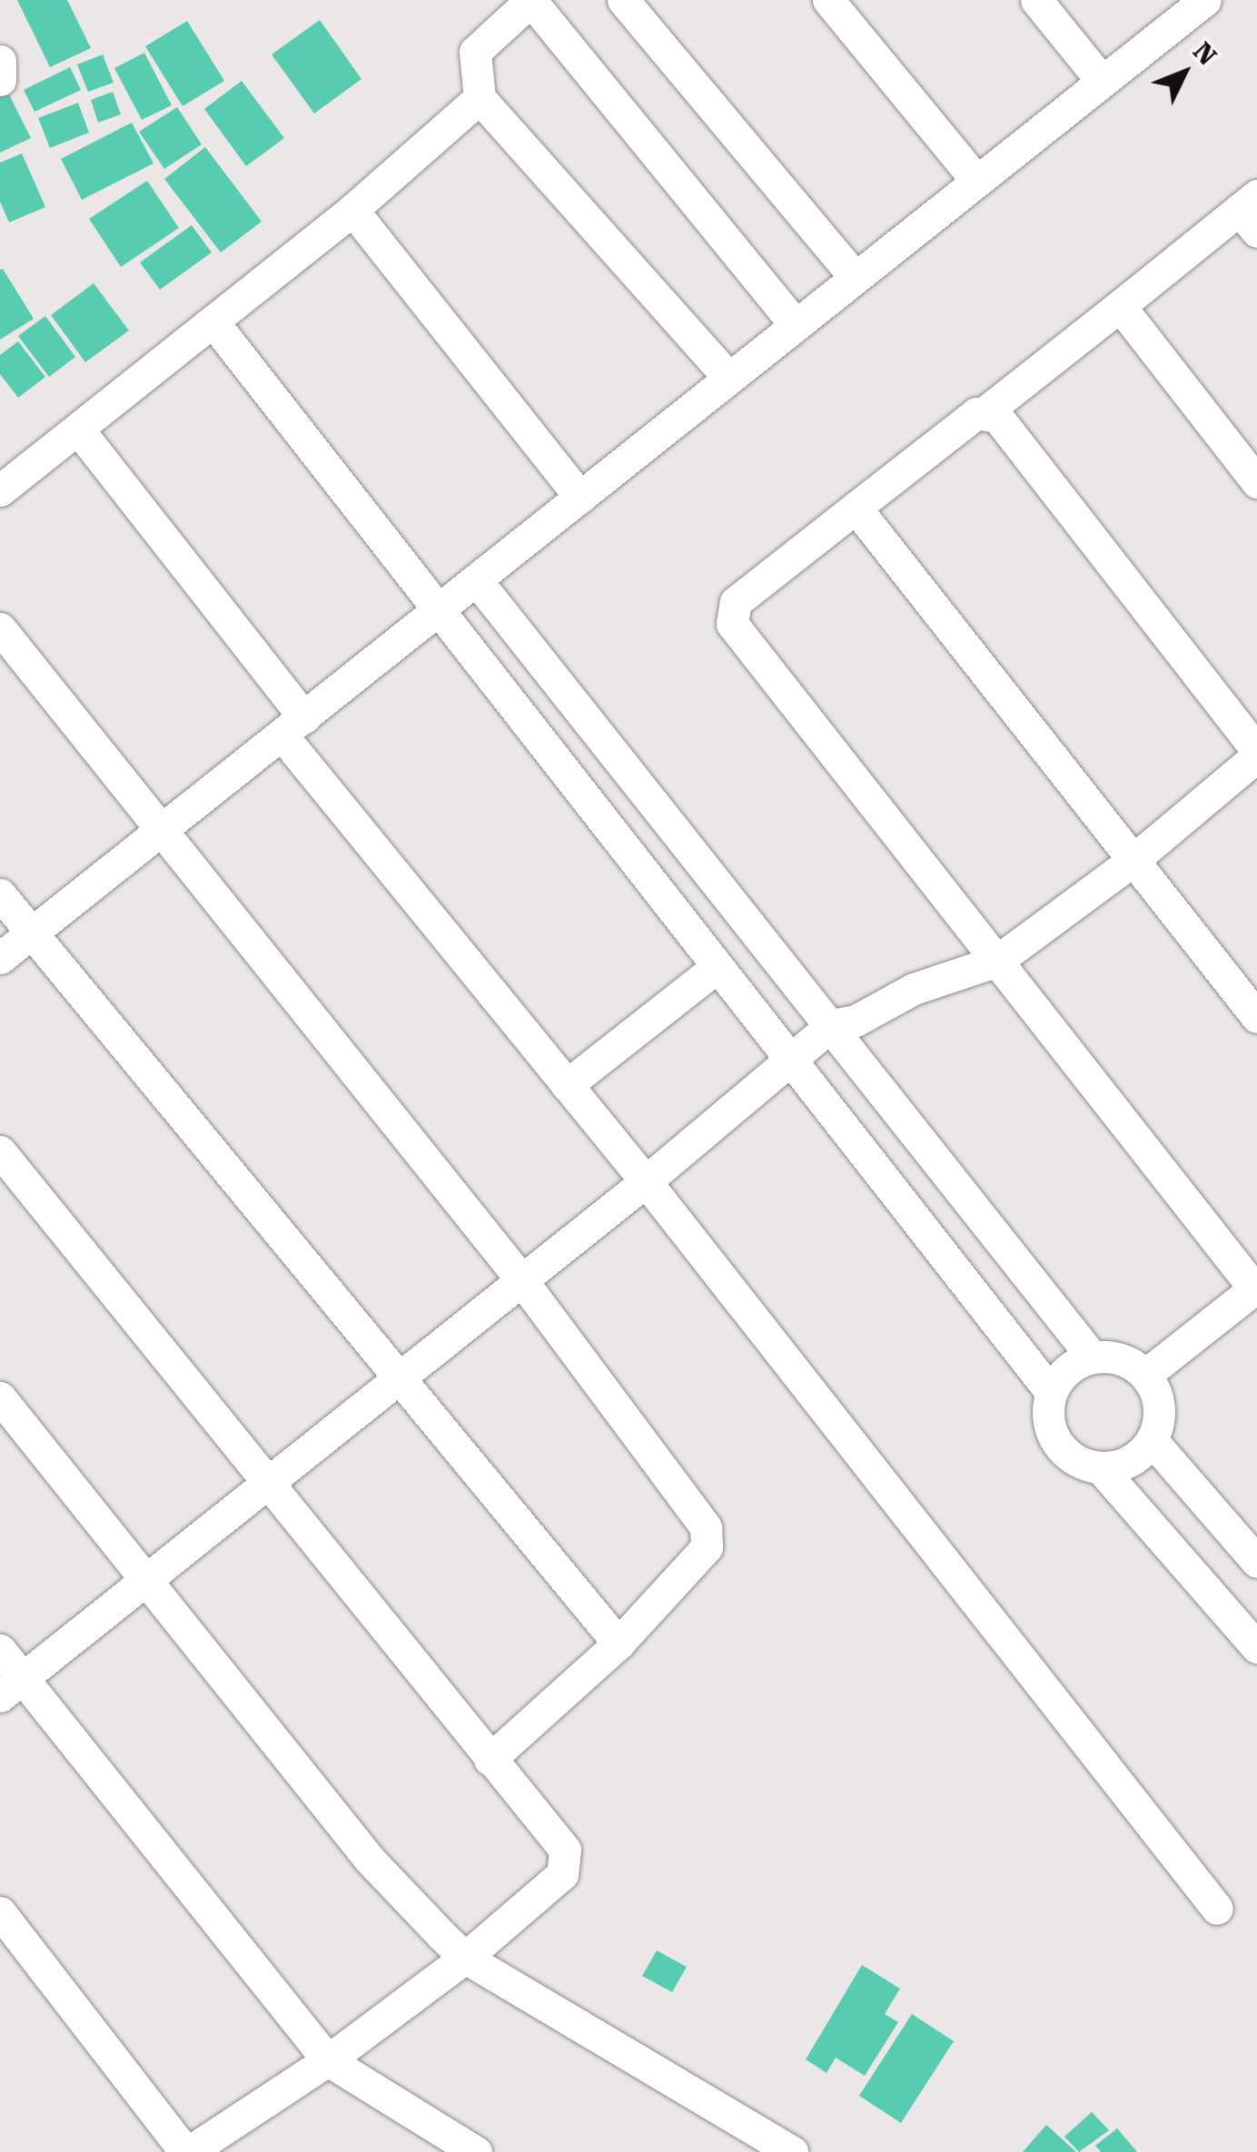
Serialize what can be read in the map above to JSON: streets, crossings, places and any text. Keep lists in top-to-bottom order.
{
  "north": "top right"
}
